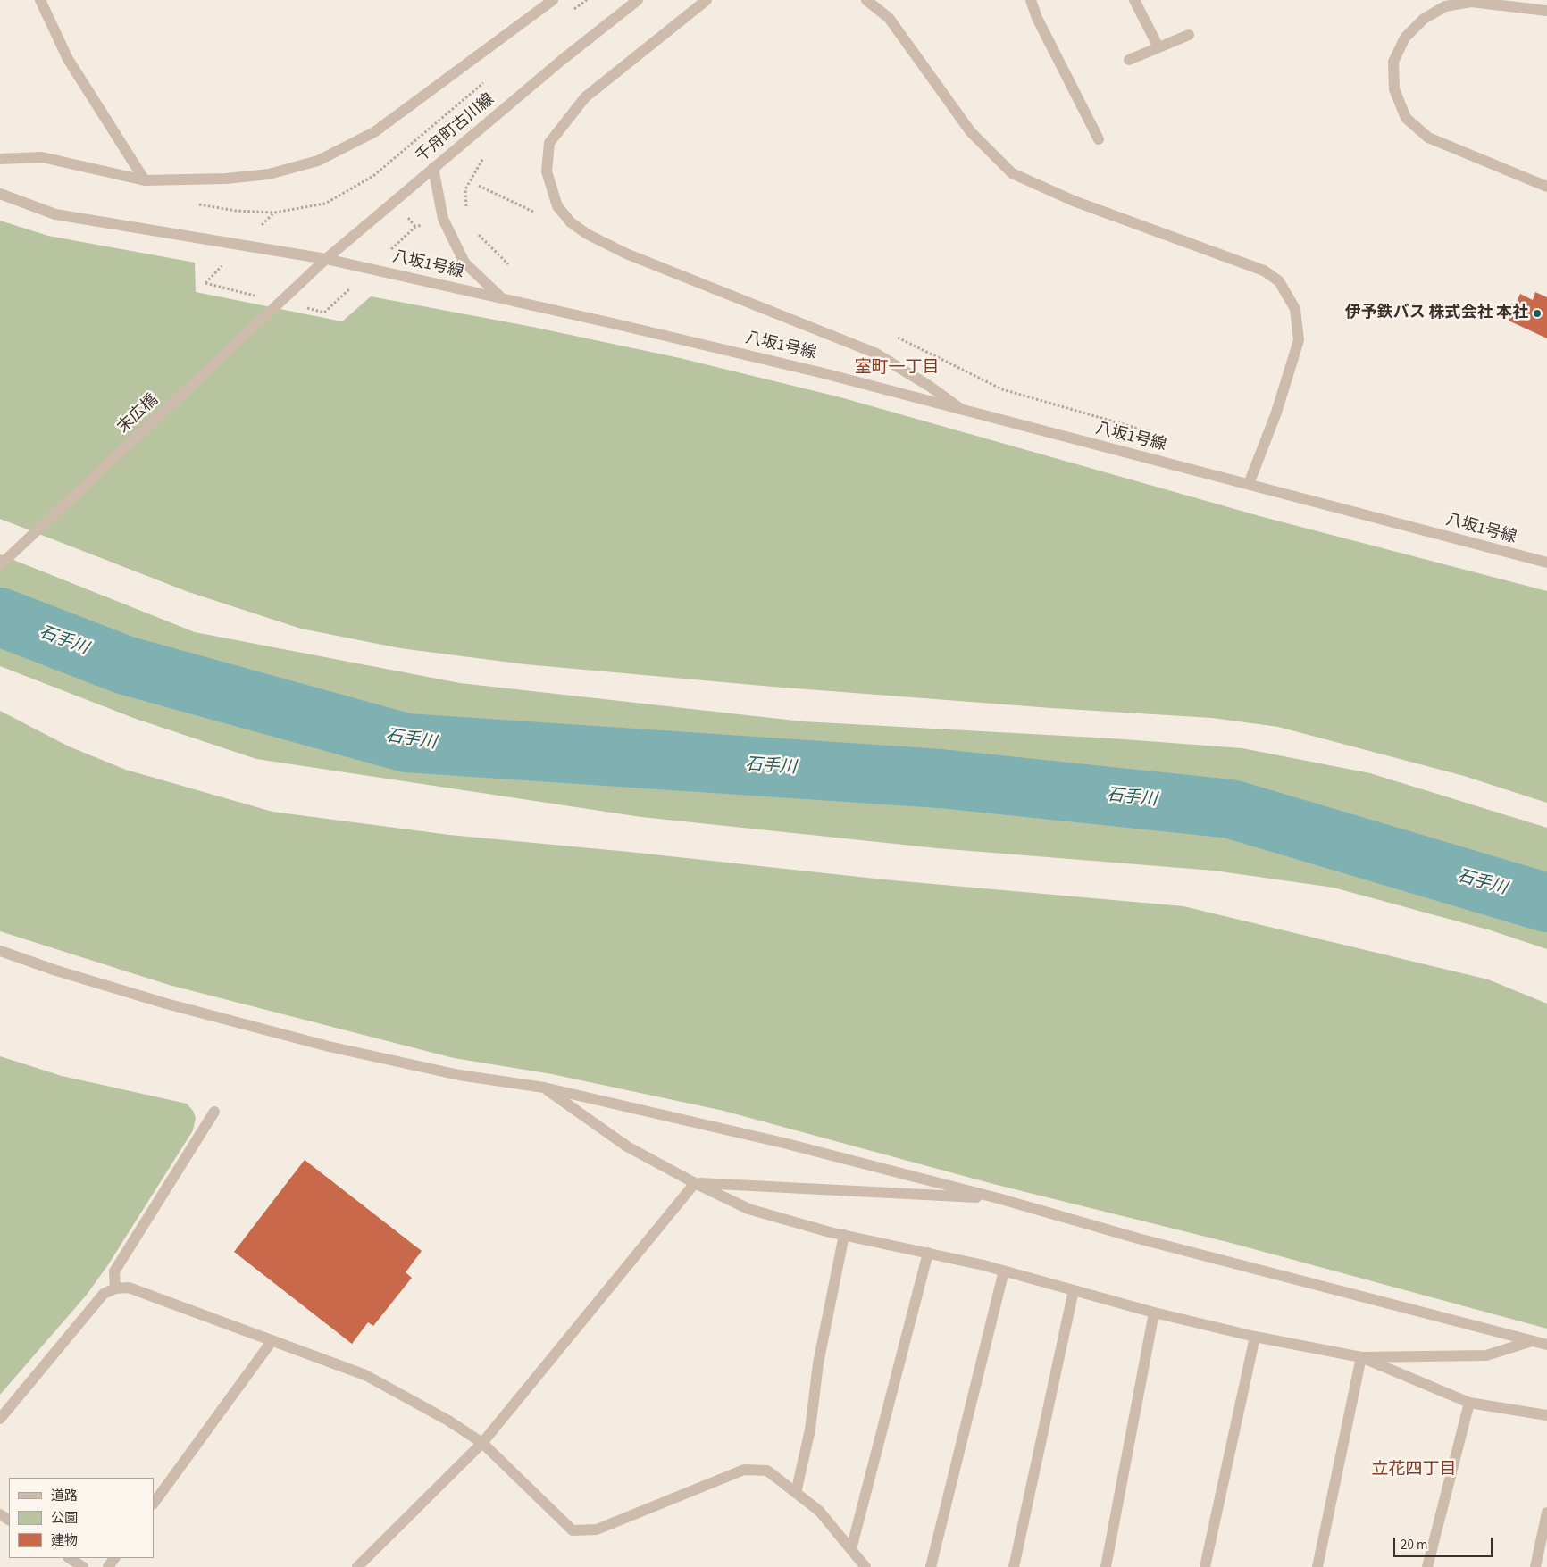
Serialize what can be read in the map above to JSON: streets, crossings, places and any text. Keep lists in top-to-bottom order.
{
  "streets": {
    "street": ["千舟町古川線", "八坂1号線", "末広橋"]
  },
  "crossings": [
    ["千舟町古川線", "八坂1号線"],
    ["千舟町古川線", "末広橋"]
  ],
  "districts": ["室町一丁目", "立花四丁目"],
  "water": ["石手川"],
  "places": ["伊予鉄バス 株式会社 本社"],
  "legend": ["道路", "公園", "建物"],
  "scale_bar": "20 m"
}
